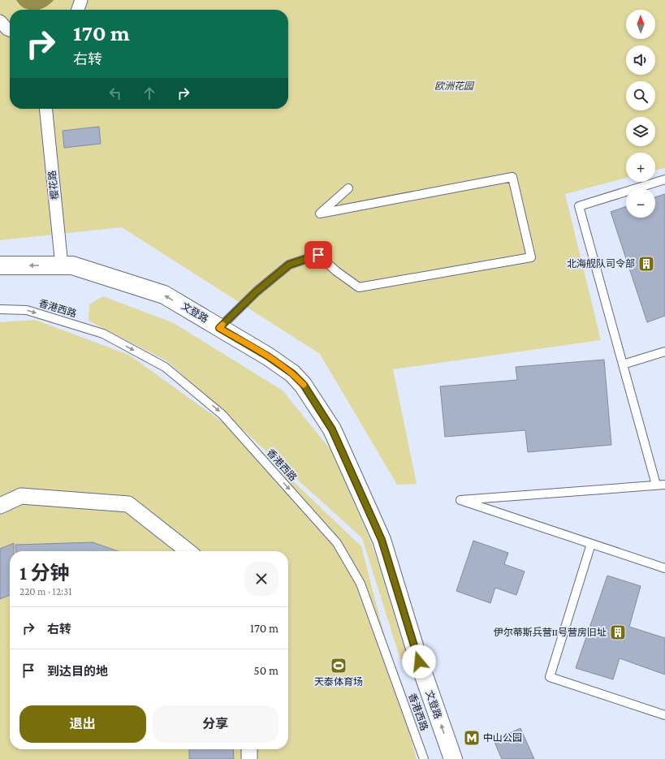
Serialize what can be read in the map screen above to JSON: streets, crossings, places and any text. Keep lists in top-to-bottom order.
{
  "streets": {
    "main road": ["文登路"],
    "street": ["樱花路"],
    "lane": ["香港西路"]
  },
  "crossings": [
    ["樱花路", "文登路"]
  ],
  "one_way": ["香港西路", "文登路"],
  "parks": ["欧洲花园"],
  "places": {
    "building": ["北海舰队司令部", "伊尔蒂斯兵营II号营房旧址"],
    "sports": ["天泰体育场"],
    "metro station": ["中山公园"]
  },
  "north": "top",
  "page": {
    "map_buttons": ["+", "−"],
    "turn": ["170 m", "右转"],
    "heading": ["1 分钟", "220 m · 12:31"],
    "list": [
      {
        "name": "右转",
        "value": "170 m"
      },
      {
        "name": "到达目的地",
        "value": "50 m"
      }
    ],
    "buttons": ["退出", "分享"]
  }
}
